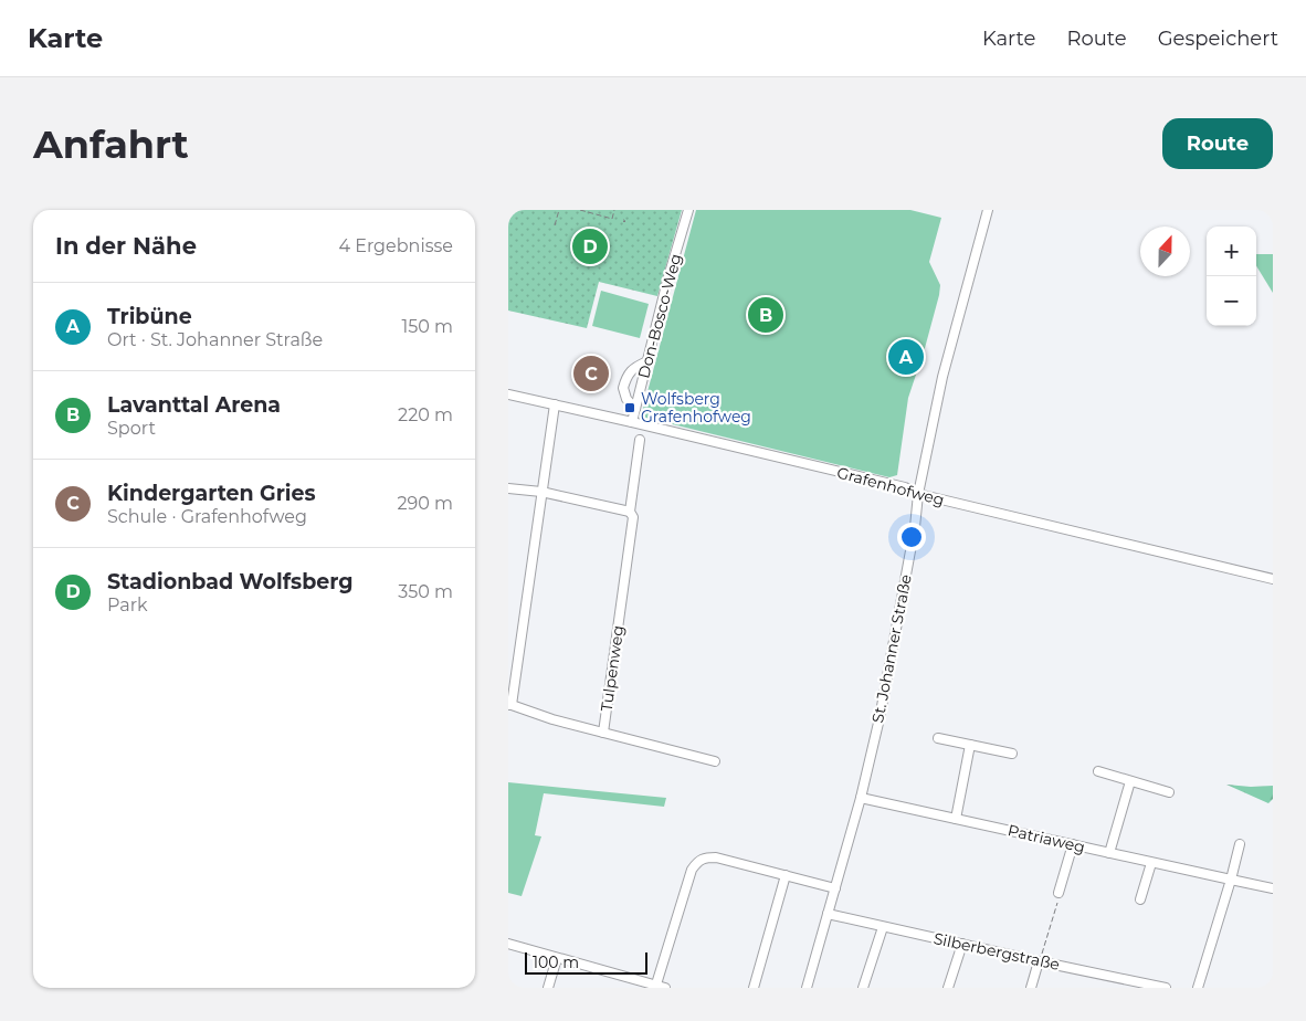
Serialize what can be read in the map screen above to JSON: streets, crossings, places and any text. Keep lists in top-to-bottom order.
{
  "streets": {
    "street": [
      "Don-Bosco-Weg",
      "Grafenhofweg",
      "St. Johanner Straße",
      "Tulpenweg",
      "Patriaweg",
      "Silberbergstraße"
    ]
  },
  "crossings": [
    ["Don-Bosco-Weg", "Grafenhofweg"],
    ["Grafenhofweg", "St. Johanner Straße"],
    ["Grafenhofweg", "Tulpenweg"],
    ["St. Johanner Straße", "Patriaweg"],
    ["St. Johanner Straße", "Silberbergstraße"]
  ],
  "places": {
    "transit": ["Wolfsberg Grafenhofweg"]
  },
  "scale_bar": "100 m",
  "north": "top",
  "page": {
    "header": "Karte",
    "nav": ["Karte", "Route", "Gespeichert"],
    "buttons": "Route",
    "title": "Anfahrt",
    "heading": ["In der Nähe", "4 Ergebnisse"],
    "map_buttons": ["+", "−"],
    "pins": [
      "D",
      "B",
      "A",
      "C"
    ],
    "list": [
      {
        "mark": "A",
        "name": "Tribüne",
        "note": "Ort · St. Johanner Straße",
        "value": "150 m"
      },
      {
        "mark": "B",
        "name": "Lavanttal Arena",
        "note": "Sport",
        "value": "220 m"
      },
      {
        "mark": "C",
        "name": "Kindergarten Gries",
        "note": "Schule · Grafenhofweg",
        "value": "290 m"
      },
      {
        "mark": "D",
        "name": "Stadionbad Wolfsberg",
        "note": "Park",
        "value": "350 m"
      }
    ],
    "scale": "100 m"
  }
}
